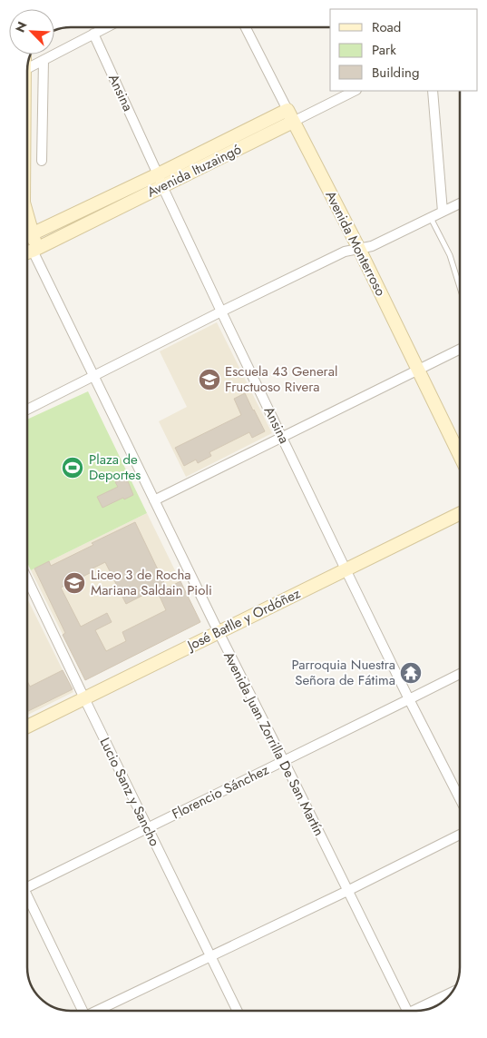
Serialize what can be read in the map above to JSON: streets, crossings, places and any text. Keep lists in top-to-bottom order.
{
  "streets": {
    "street": [
      "Ansina",
      "Avenida Ituzaingó",
      "Avenida Monterroso",
      "José Batlle y Ordóñez",
      "Avenida Juan Zorrilla De San Martín",
      "Lucio Sanz y Sancho",
      "Florencio Sánchez"
    ]
  },
  "crossings": [
    ["Ansina", "Avenida Ituzaingó"],
    ["Ansina", "José Batlle y Ordóñez"],
    ["Ansina", "Florencio Sánchez"],
    ["Avenida Ituzaingó", "Avenida Monterroso"],
    ["Avenida Ituzaingó", "Avenida Juan Zorrilla De San Martín"],
    ["José Batlle y Ordóñez", "Avenida Juan Zorrilla De San Martín"],
    ["José Batlle y Ordóñez", "Lucio Sanz y Sancho"],
    ["Avenida Juan Zorrilla De San Martín", "Florencio Sánchez"],
    ["Lucio Sanz y Sancho", "Florencio Sánchez"]
  ],
  "places": {
    "school or university": ["Escuela 43 General Fructuoso Rivera", "Liceo 3 de Rocha Mariana Saldain Pioli"],
    "sports": ["Plaza de Deportes"],
    "temple": ["Parroquia Nuestra Señora de Fátima"]
  },
  "legend": ["Road", "Park", "Building"],
  "north": "top left"
}
